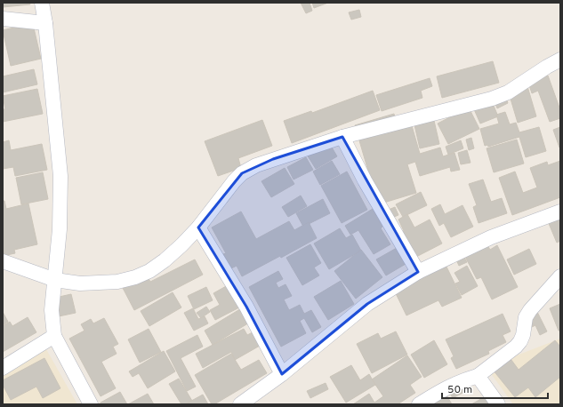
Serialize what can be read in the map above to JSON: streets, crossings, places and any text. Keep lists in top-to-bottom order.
{
  "scale_bar": "50 m"
}
